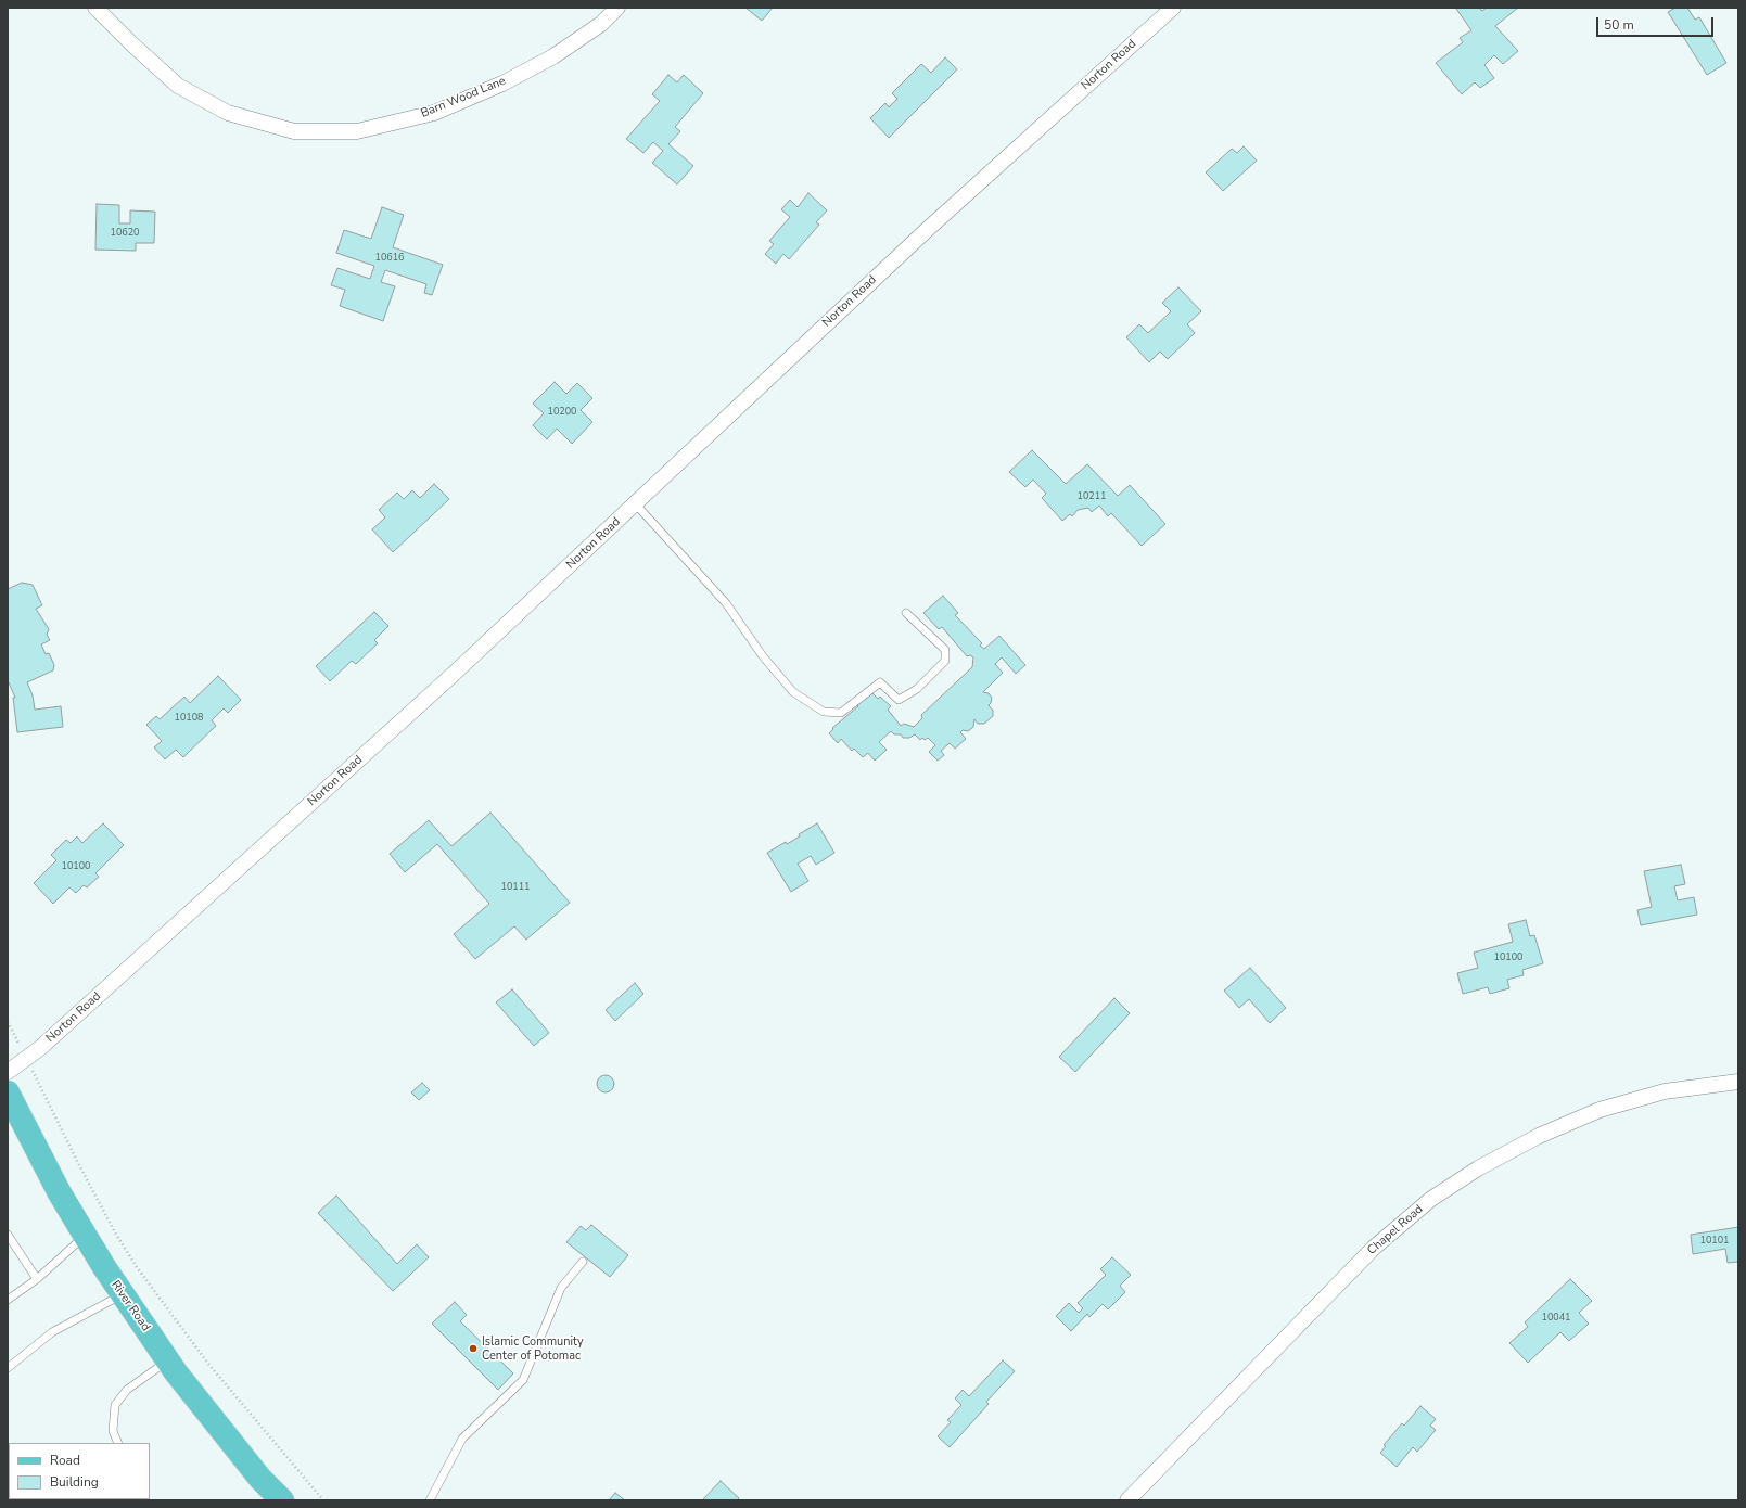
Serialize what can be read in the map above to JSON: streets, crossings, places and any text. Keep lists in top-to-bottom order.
{
  "streets": {
    "main road": ["River Road"],
    "street": ["Norton Road", "Barn Wood Lane", "Chapel Road"]
  },
  "places": ["Islamic Community Center of Potomac"],
  "house_numbers": [
    "10620",
    "10616",
    "10200",
    "10211",
    "10108",
    "10100",
    "10111",
    "10100",
    "10101",
    "10041"
  ],
  "legend": ["Road", "Building"],
  "scale_bar": "50 m"
}
